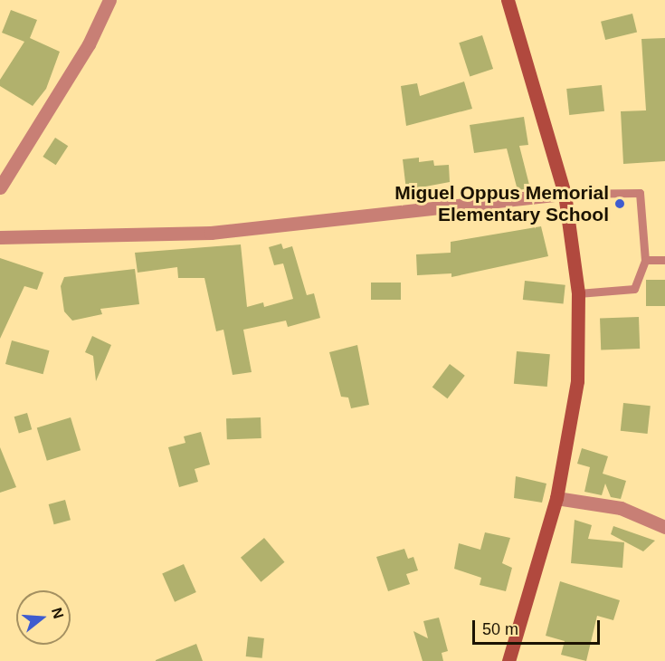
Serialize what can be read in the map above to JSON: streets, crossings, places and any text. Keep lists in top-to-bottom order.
{
  "places": ["Miguel Oppus Memorial Elementary School"],
  "scale_bar": "50 m",
  "north": "right"
}
